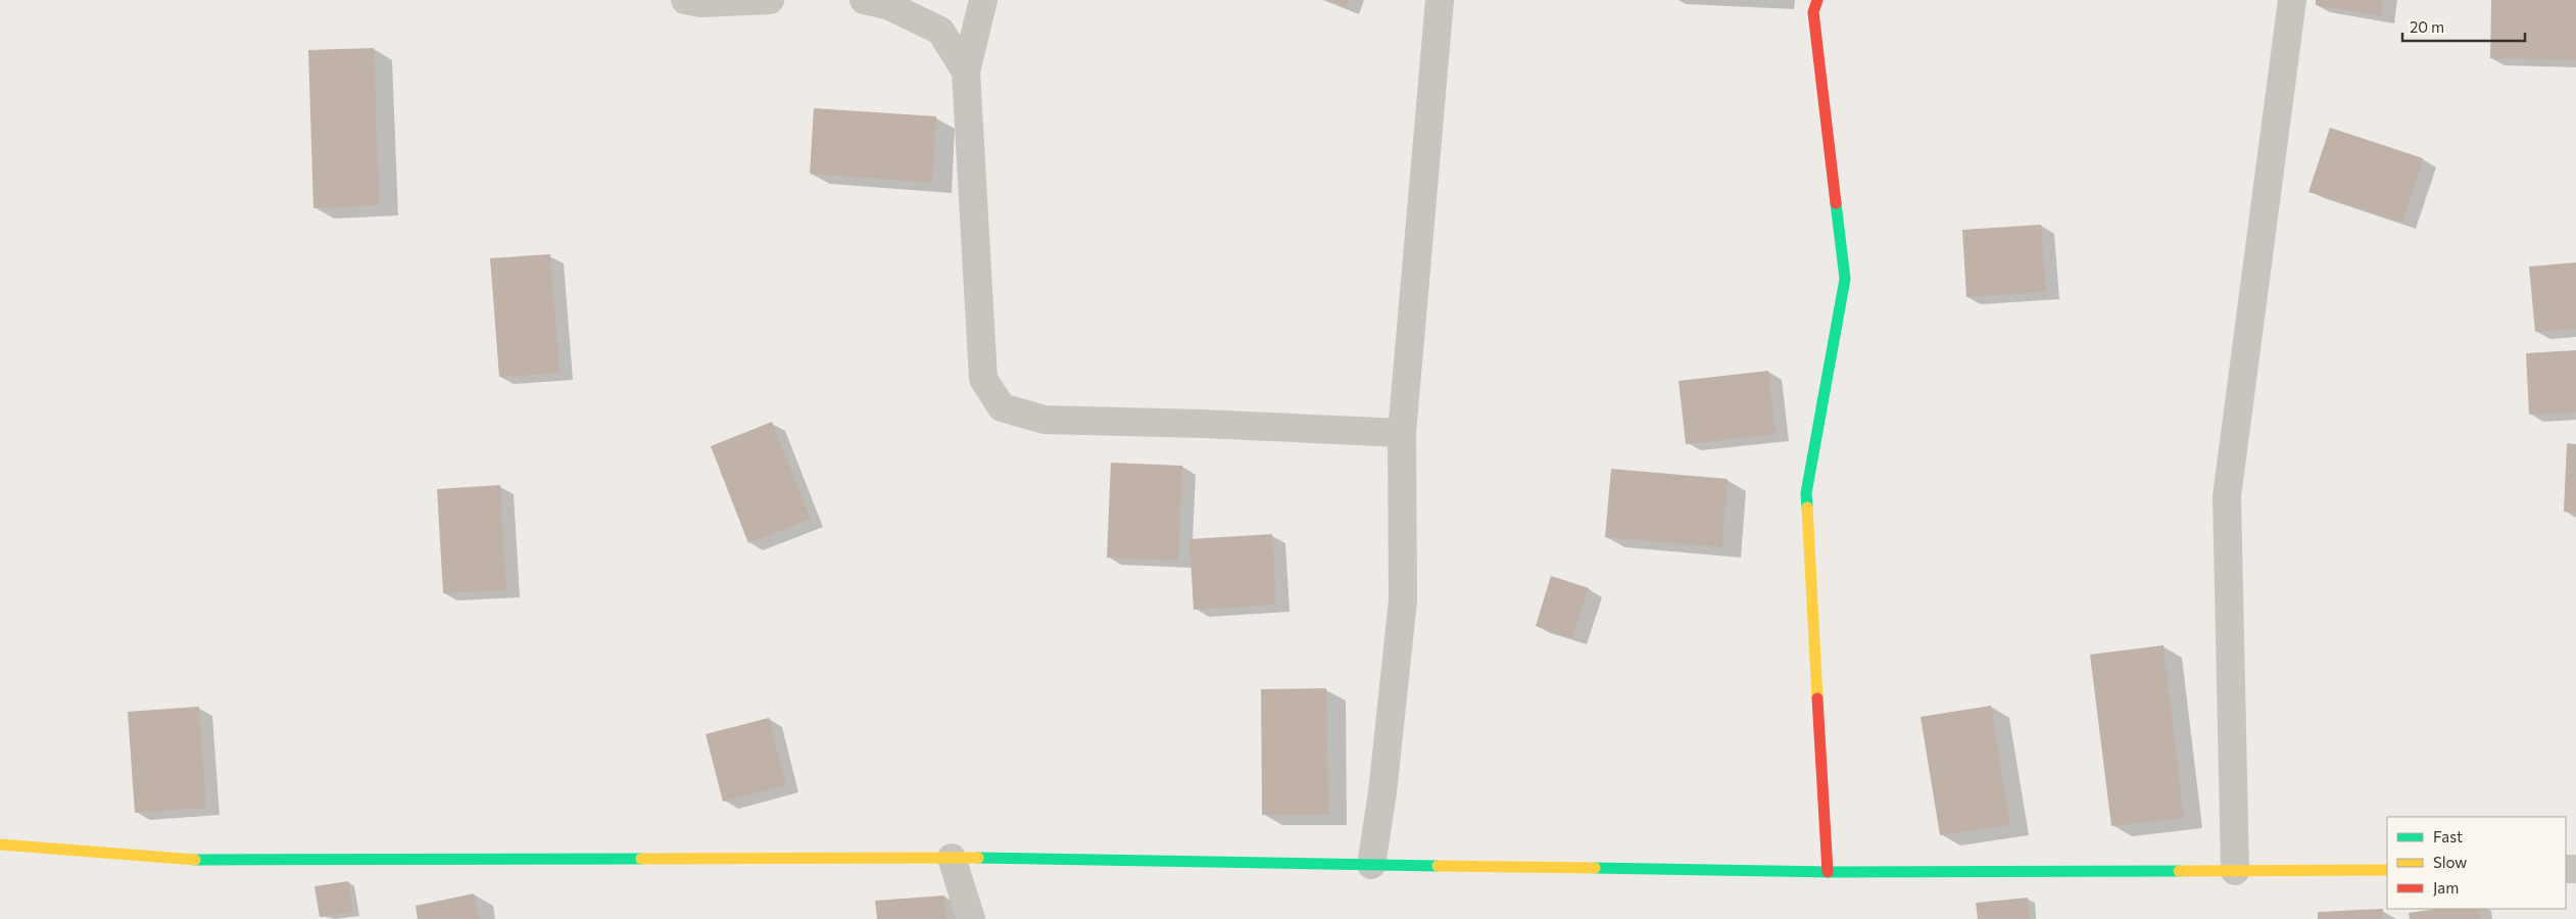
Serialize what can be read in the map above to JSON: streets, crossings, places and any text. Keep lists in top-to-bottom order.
{
  "legend": ["Fast", "Slow", "Jam"],
  "scale_bar": "20 m"
}
